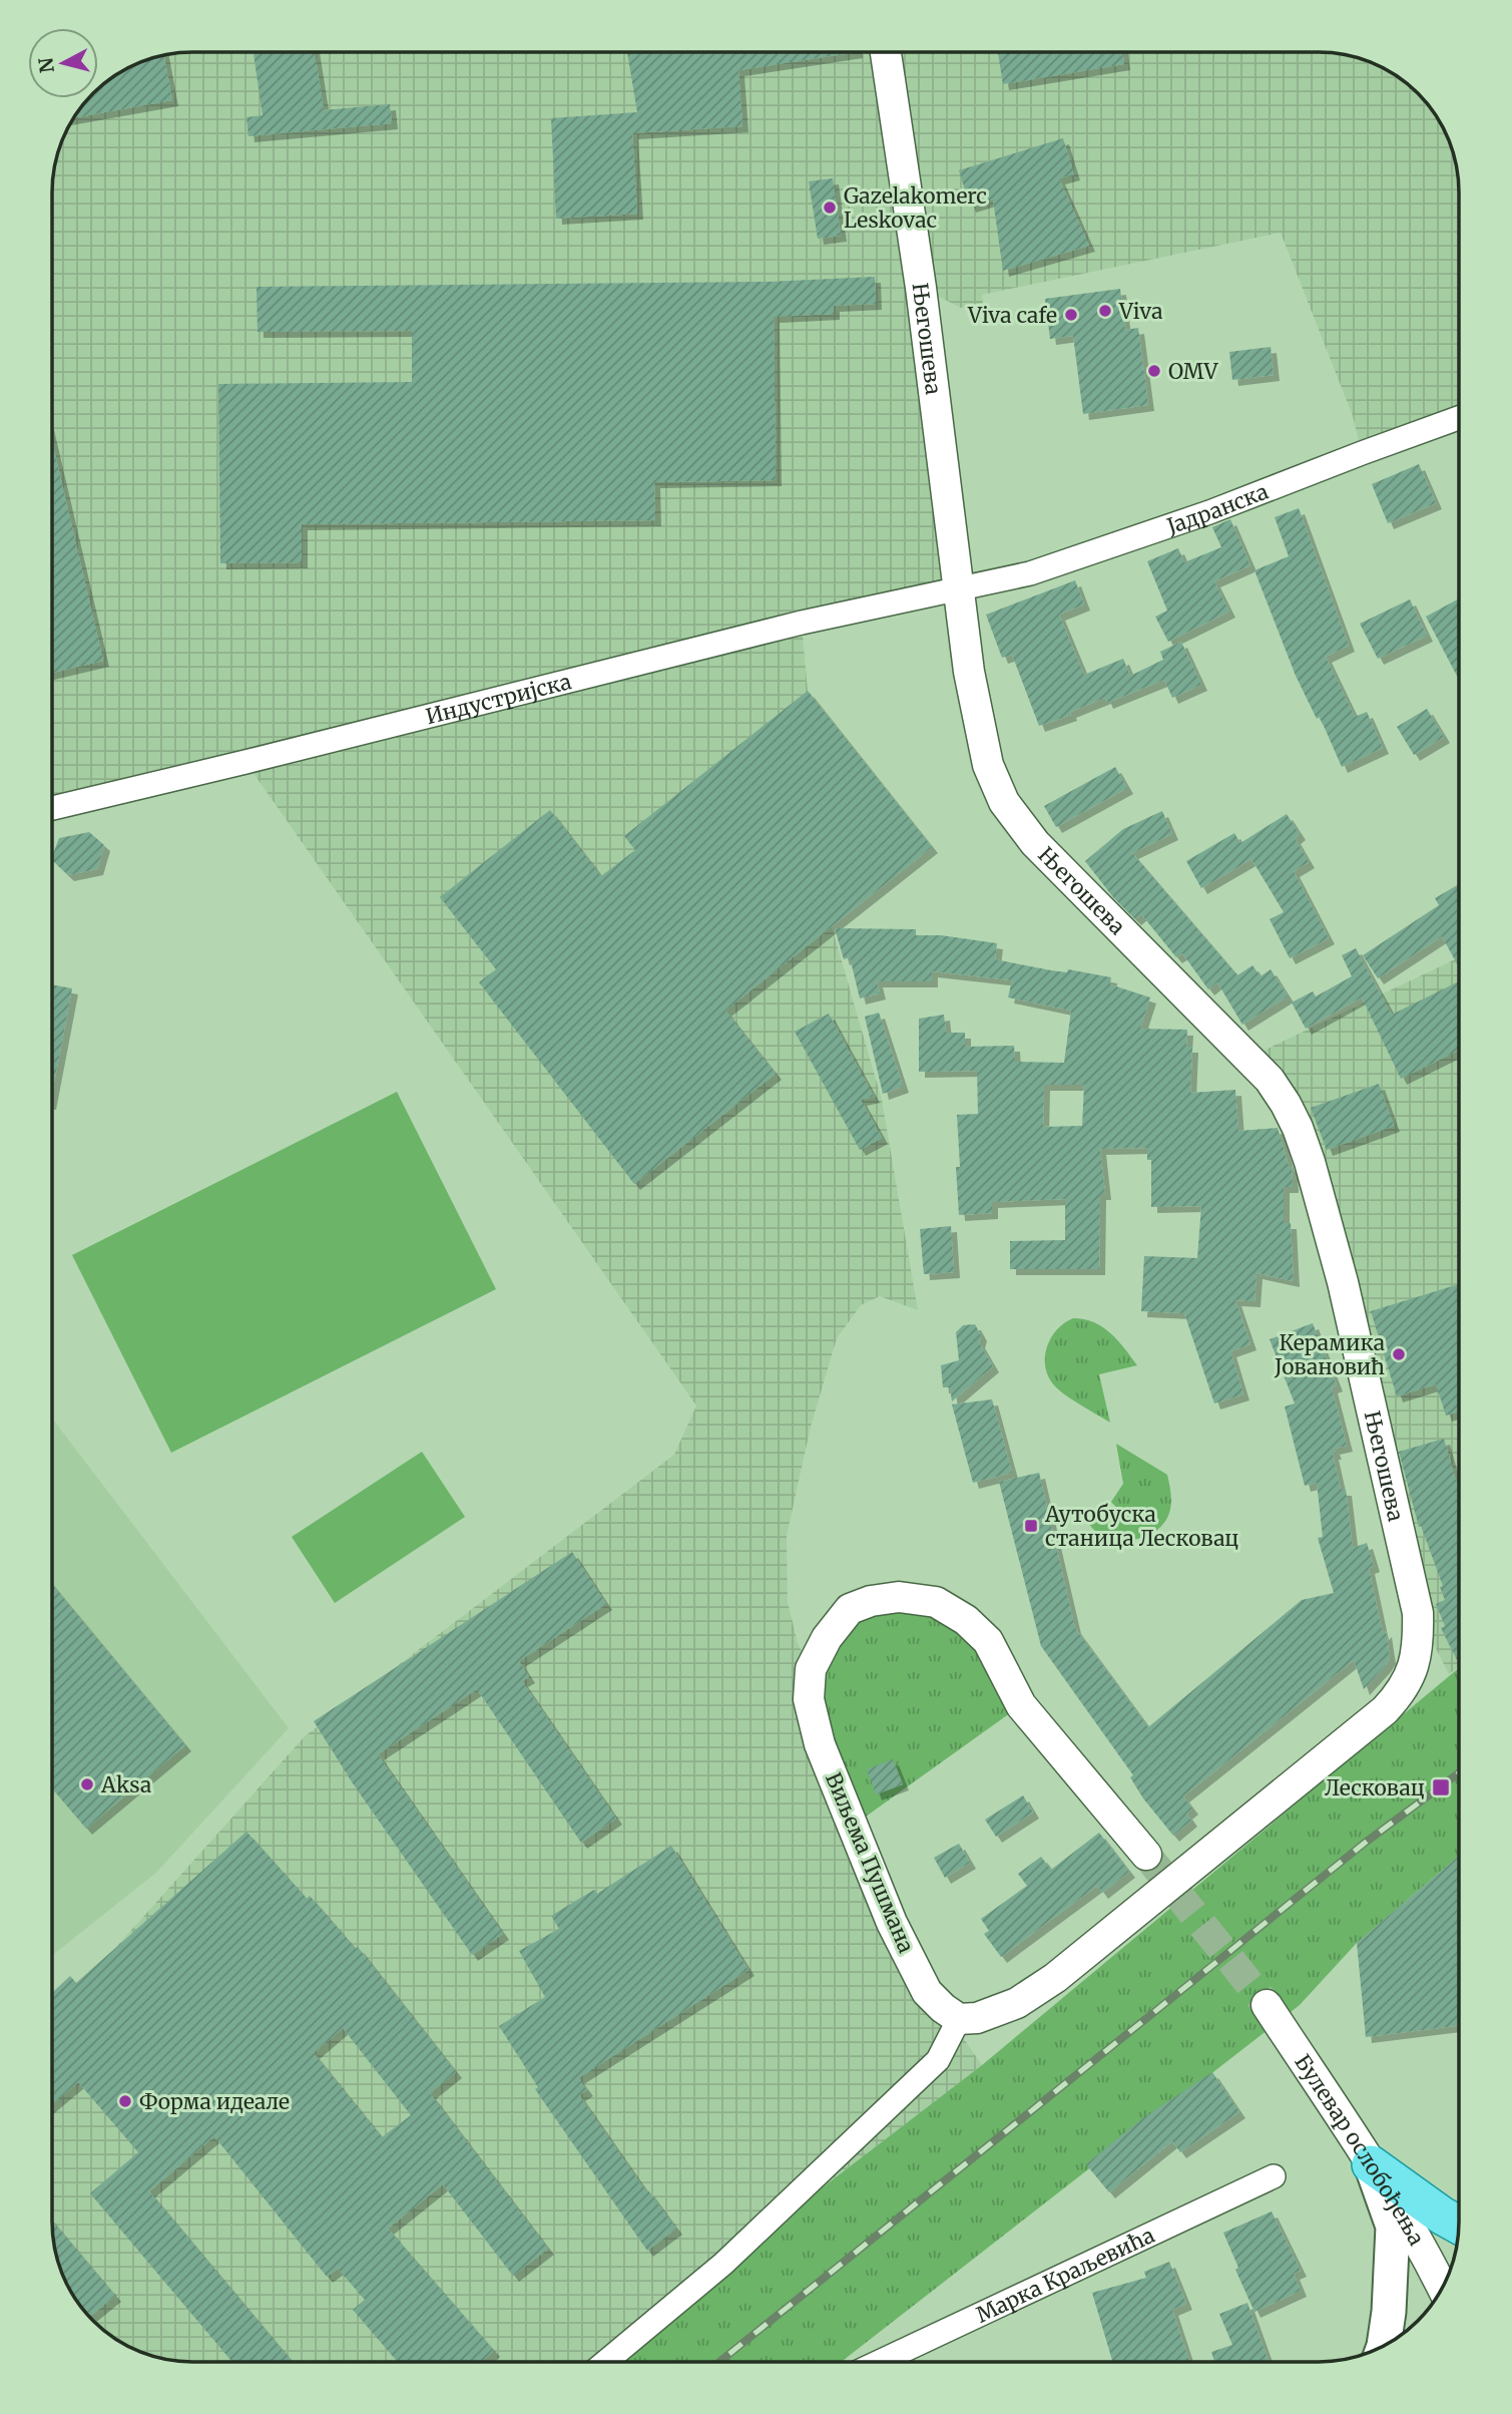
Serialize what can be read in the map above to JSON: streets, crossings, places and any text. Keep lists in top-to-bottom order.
{
  "streets": {
    "street": [
      "Његошева",
      "Јадранска",
      "Индустријска",
      "Виљема Пушмана",
      "Булевар ослобођења",
      "Марка Краљевића"
    ]
  },
  "crossings": [
    ["Његошева", "Јадранска"],
    ["Његошева", "Индустријска"],
    ["Његошева", "Виљема Пушмана"],
    ["Јадранска", "Индустријска"]
  ],
  "places": {
    "other": [
      "Gazelakomerc Leskovac",
      "Viva",
      "Viva cafe",
      "OMV",
      "Керамика Јовановић",
      "Aksa",
      "Форма идеале"
    ],
    "transit": ["Аутобуска станица Лесковац", "Лесковац"]
  },
  "north": "left"
}
